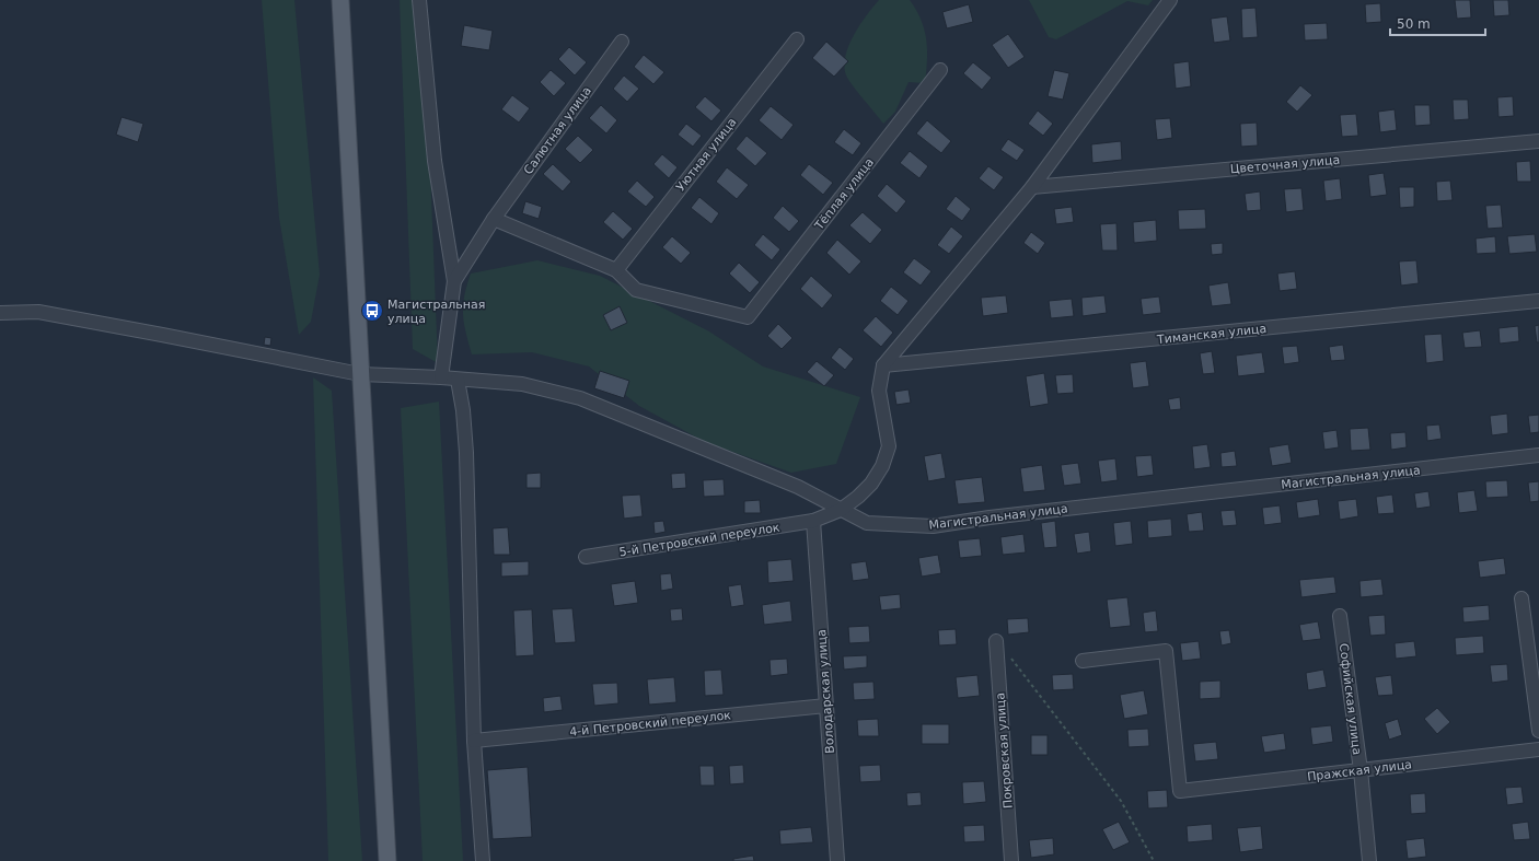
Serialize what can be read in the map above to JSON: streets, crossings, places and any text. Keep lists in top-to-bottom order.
{
  "streets": {
    "street": [
      "Салютная улица",
      "Уютная улица",
      "Цветочная улица",
      "Тёплая улица",
      "Тиманская улица",
      "Магистральная улица",
      "5-й Петровский переулок",
      "Володарская улица",
      "Софийская улица",
      "4-й Петровский переулок",
      "Покровская улица",
      "Пражская улица"
    ]
  },
  "crossings": [
    ["Уютная улица", "Тёплая улица"],
    ["Тиманская улица", "5-й Петровский переулок"],
    ["Магистральная улица", "5-й Петровский переулок"],
    ["5-й Петровский переулок", "Володарская улица"],
    ["Володарская улица", "4-й Петровский переулок"],
    ["Софийская улица", "Пражская улица"]
  ],
  "places": {
    "bus stop": ["Магистральная улица"]
  },
  "scale_bar": "50 m"
}
